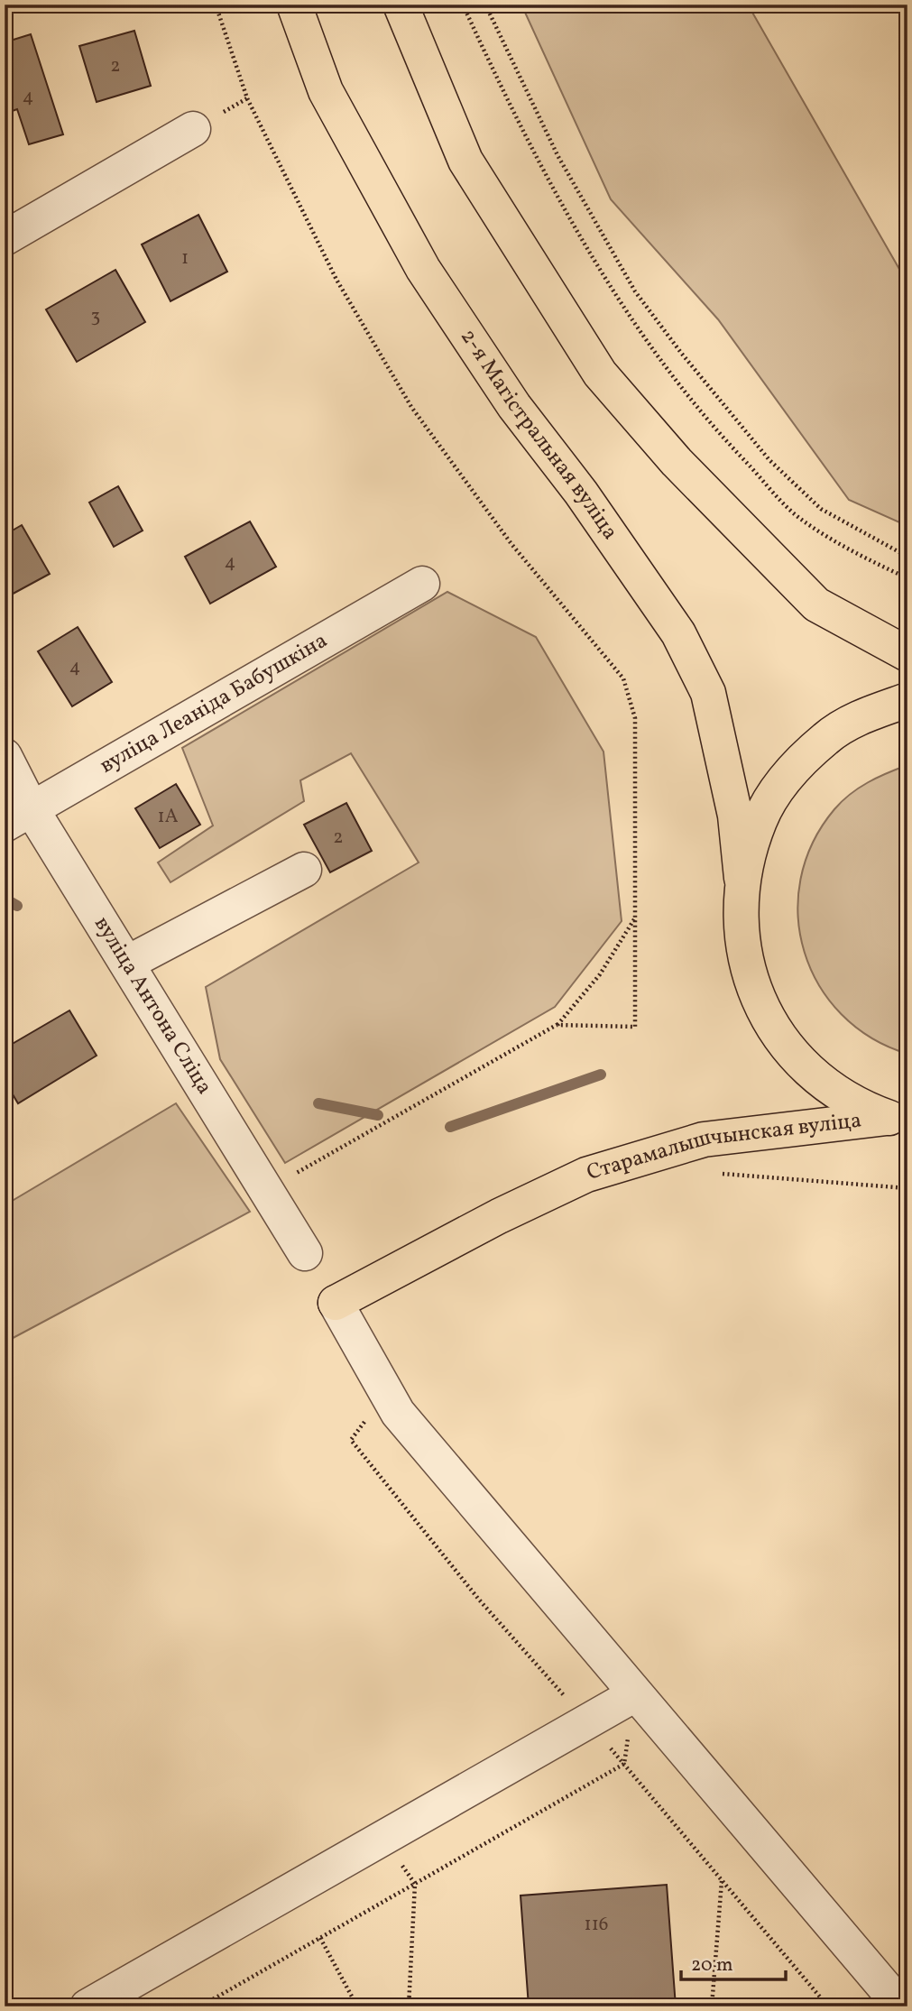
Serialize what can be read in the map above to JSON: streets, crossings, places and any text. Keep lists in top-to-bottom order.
{
  "streets": {
    "main road": ["2-я Магістральная вуліца", "Старамалышчынская вуліца"],
    "street": ["вуліца Леаніда Бабушкіна", "вуліца Антона Сліца"]
  },
  "crossings": [
    ["2-я Магістральная вуліца", "Старамалышчынская вуліца"],
    ["вуліца Леаніда Бабушкіна", "вуліца Антона Сліца"]
  ],
  "house_numbers": [
    "2",
    "4",
    "1",
    "3",
    "4",
    "4",
    "1А",
    "2",
    "116"
  ],
  "scale_bar": "20 m"
}
